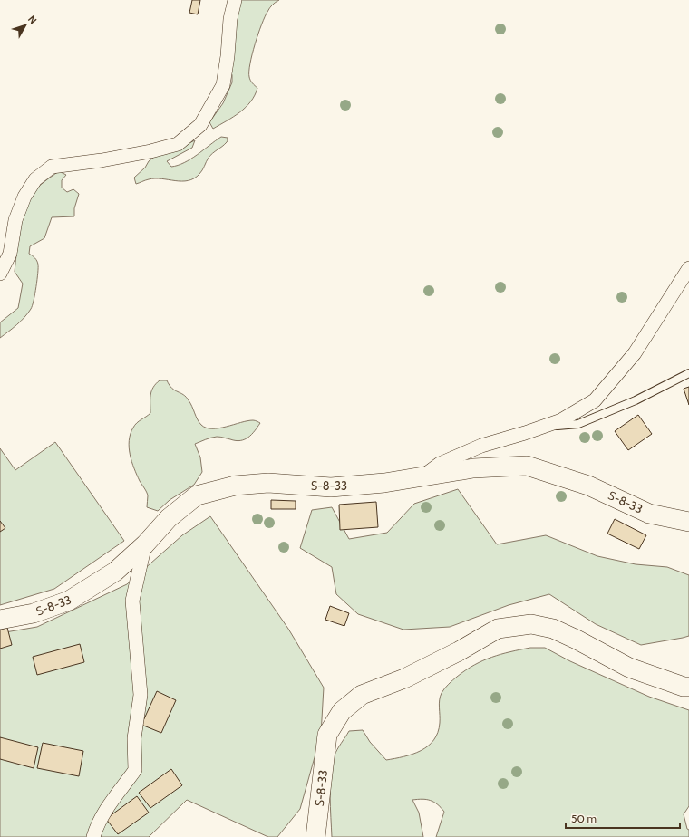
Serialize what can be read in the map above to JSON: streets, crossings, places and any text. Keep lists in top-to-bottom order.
{
  "streets": {
    "street": ["Տ-8-33"]
  },
  "scale_bar": "50 m",
  "north": "top right"
}
